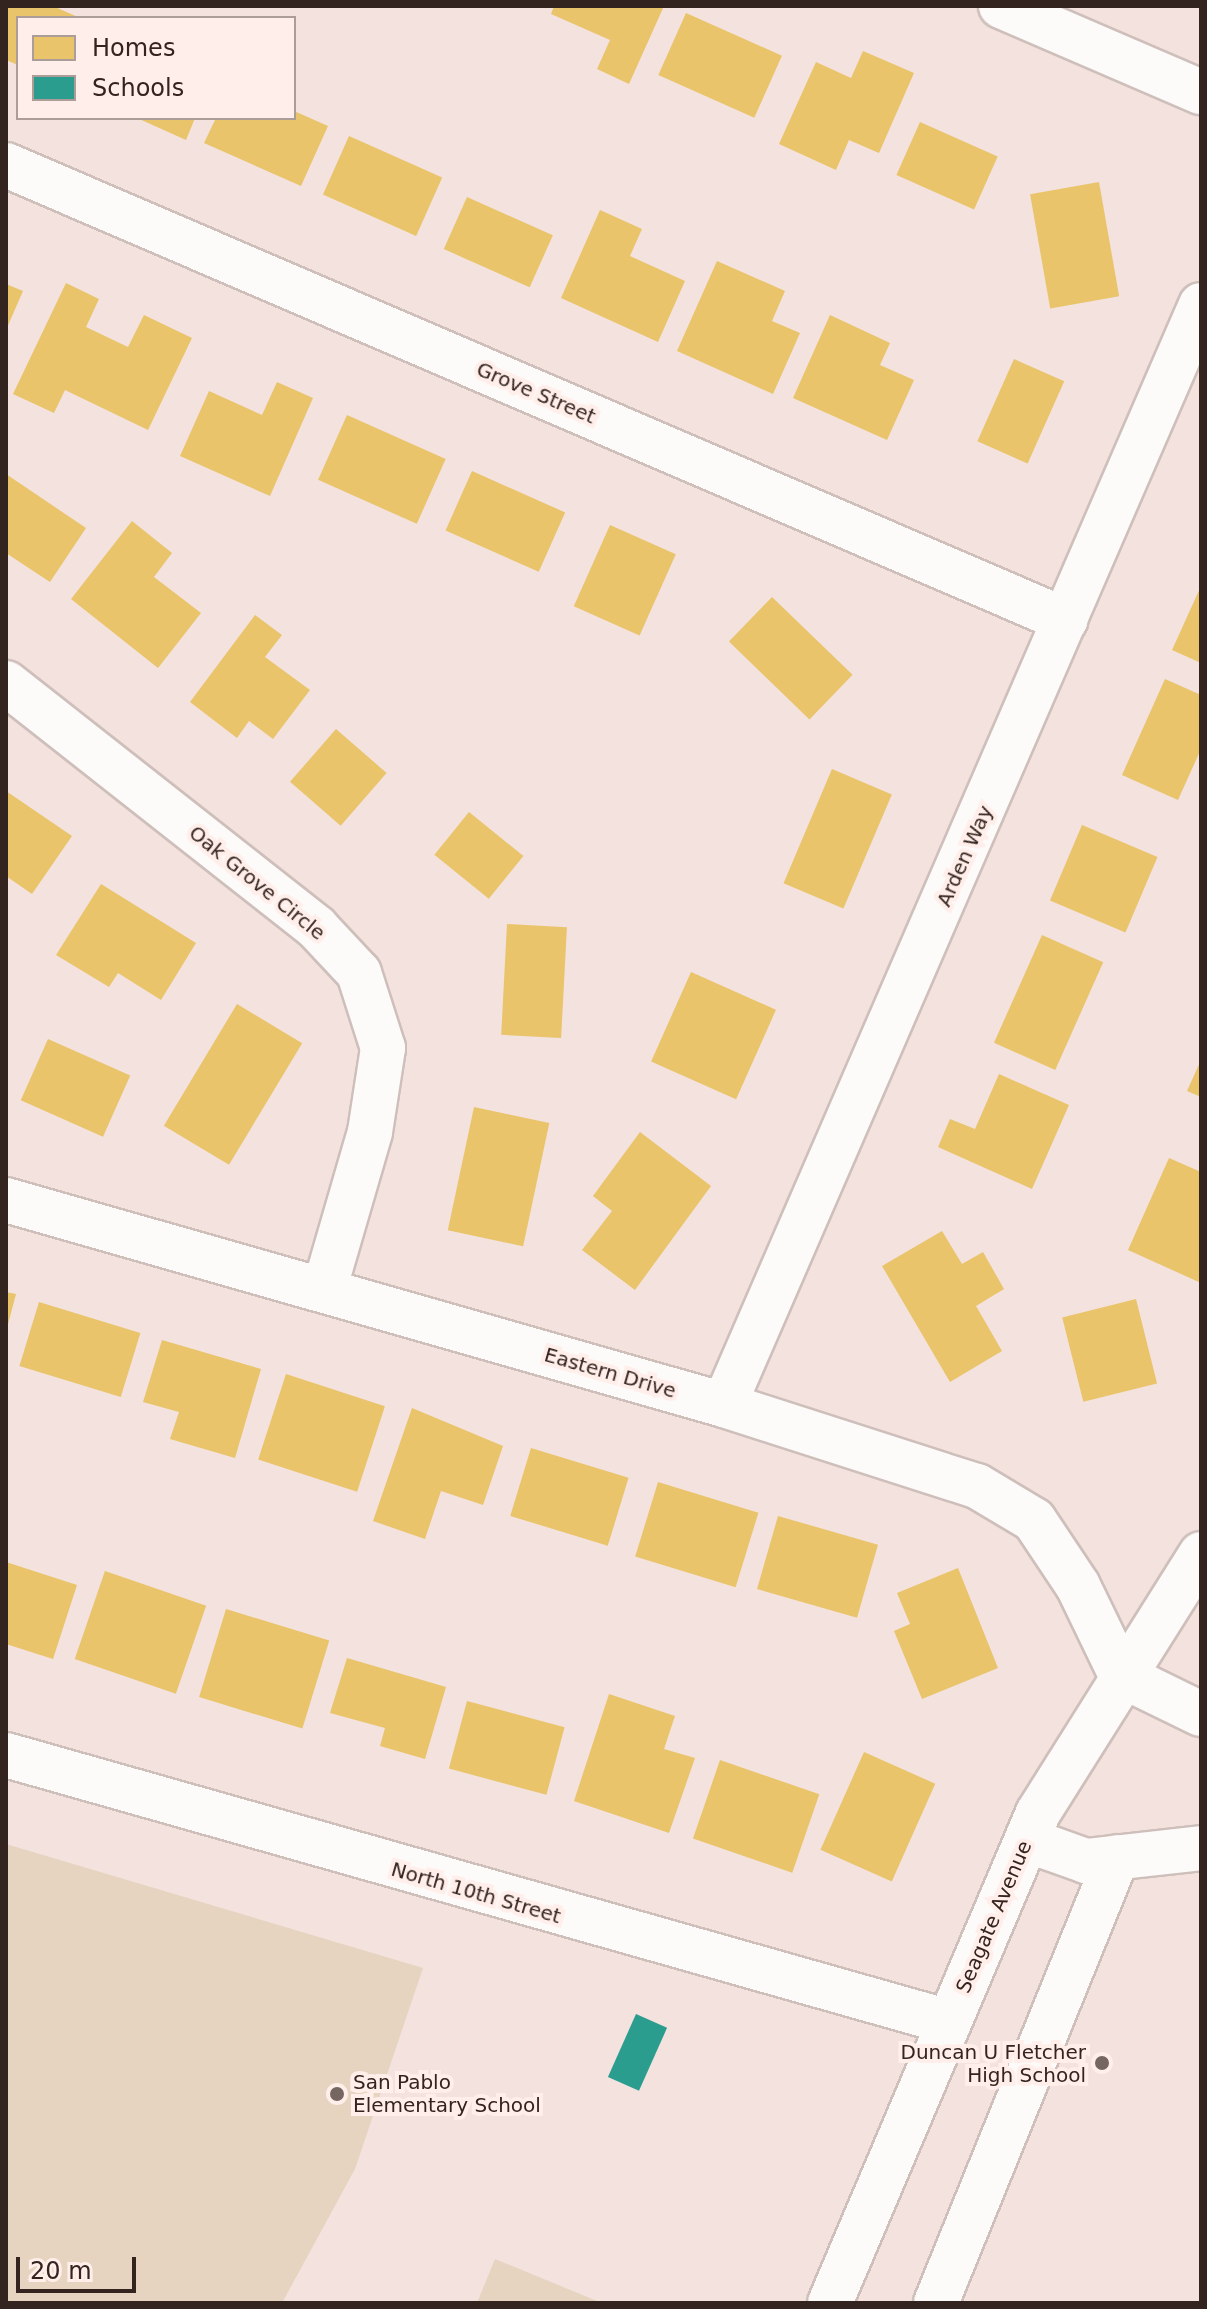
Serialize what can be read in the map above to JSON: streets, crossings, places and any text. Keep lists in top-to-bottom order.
{
  "streets": {
    "street": [
      "Grove Street",
      "Arden Way",
      "Oak Grove Circle",
      "Eastern Drive",
      "North 10th Street",
      "Seagate Avenue"
    ]
  },
  "crossings": [
    ["Grove Street", "Arden Way"],
    ["Arden Way", "Eastern Drive"],
    ["Oak Grove Circle", "Eastern Drive"],
    ["Eastern Drive", "Seagate Avenue"],
    ["North 10th Street", "Seagate Avenue"]
  ],
  "places": ["Duncan U Fletcher High School", "San Pablo Elementary School"],
  "legend": ["Homes", "Schools"],
  "scale_bar": "20 m"
}
